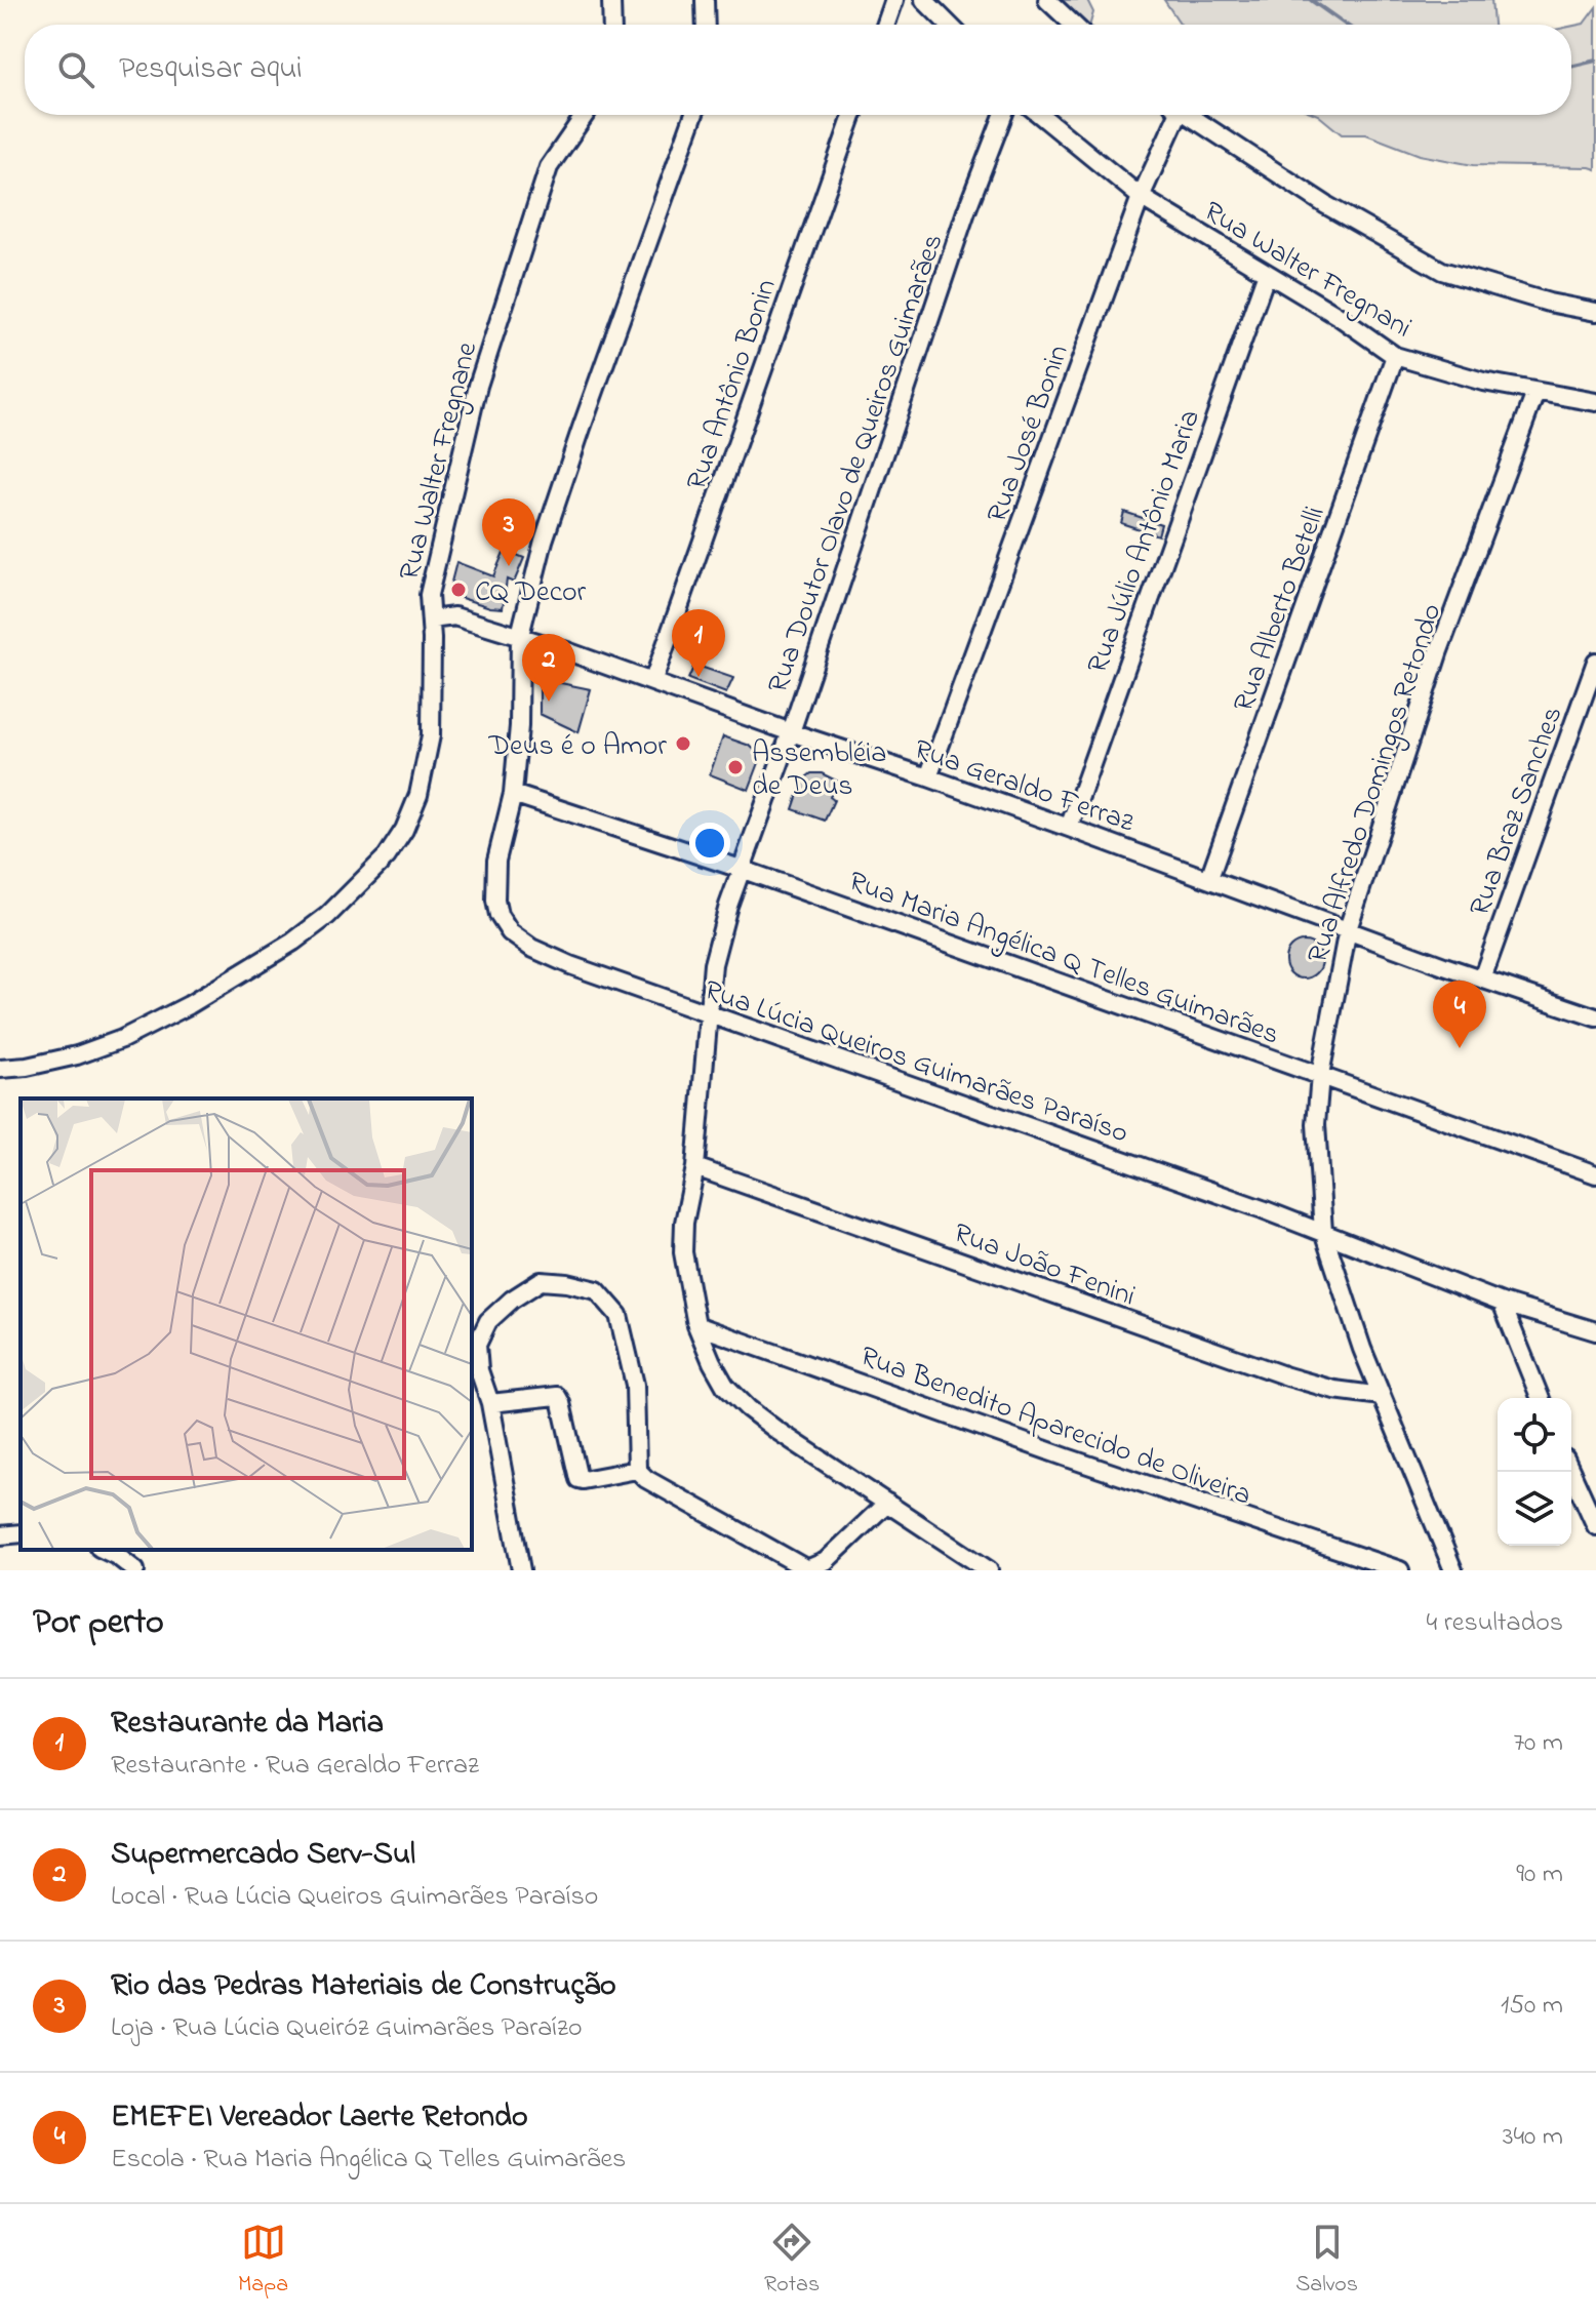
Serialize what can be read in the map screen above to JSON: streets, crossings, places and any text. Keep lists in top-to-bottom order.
{
  "streets": {
    "street": [
      "Rua Walter Fregnani",
      "Rua Antônio Bonin",
      "Rua José Bonin",
      "Rua Walter Fregnane",
      "Rua Doutor Olavo de Queiros Guimarães",
      "Rua Júlio Antônio Maria",
      "Rua Alberto Betelli",
      "Rua Alfredo Domingos Retondo",
      "Rua Geraldo Ferraz",
      "Rua Braz Sanches",
      "Rua Maria Angélica Q Telles Guimarães",
      "Rua Lúcia Queiros Guimarães Paraíso",
      "Rua João Fenini",
      "Rua Benedito Aparecido de Oliveira"
    ]
  },
  "crossings": [
    ["Rua Walter Fregnani", "Rua José Bonin"],
    ["Rua Walter Fregnani", "Rua Júlio Antônio Maria"],
    ["Rua Walter Fregnani", "Rua Alberto Betelli"],
    ["Rua Walter Fregnani", "Rua Alfredo Domingos Retondo"],
    ["Rua Antônio Bonin", "Rua Geraldo Ferraz"],
    ["Rua José Bonin", "Rua Geraldo Ferraz"],
    ["Rua Walter Fregnane", "Rua Geraldo Ferraz"],
    ["Rua Doutor Olavo de Queiros Guimarães", "Rua Geraldo Ferraz"],
    ["Rua Doutor Olavo de Queiros Guimarães", "Rua Maria Angélica Q Telles Guimarães"],
    ["Rua Doutor Olavo de Queiros Guimarães", "Rua Lúcia Queiros Guimarães Paraíso"],
    ["Rua Doutor Olavo de Queiros Guimarães", "Rua João Fenini"],
    ["Rua Doutor Olavo de Queiros Guimarães", "Rua Benedito Aparecido de Oliveira"],
    ["Rua Júlio Antônio Maria", "Rua Geraldo Ferraz"],
    ["Rua Alberto Betelli", "Rua Geraldo Ferraz"],
    ["Rua Alfredo Domingos Retondo", "Rua Geraldo Ferraz"],
    ["Rua Alfredo Domingos Retondo", "Rua Maria Angélica Q Telles Guimarães"],
    ["Rua Alfredo Domingos Retondo", "Rua Lúcia Queiros Guimarães Paraíso"],
    ["Rua Alfredo Domingos Retondo", "Rua João Fenini"],
    ["Rua Geraldo Ferraz", "Rua Braz Sanches"],
    ["Rua Geraldo Ferraz", "Rua Lúcia Queiros Guimarães Paraíso"],
    ["Rua Maria Angélica Q Telles Guimarães", "Rua Lúcia Queiros Guimarães Paraíso"]
  ],
  "places": ["CQ Decor", "Deus é o Amor", "Assembléia de Deus"],
  "page": {
    "search": "Pesquisar aqui",
    "pins": [
      "3",
      "1",
      "2",
      "4"
    ],
    "heading": ["Por perto", "4 resultados"],
    "list": [
      {
        "mark": "1",
        "name": "Restaurante da Maria",
        "note": "Restaurante · Rua Geraldo Ferraz",
        "value": "70 m"
      },
      {
        "mark": "2",
        "name": "Supermercado Serv-Sul",
        "note": "Local · Rua Lúcia Queiros Guimarães Paraíso",
        "value": "90 m"
      },
      {
        "mark": "3",
        "name": "Rio das Pedras Materiais de Construção",
        "note": "Loja · Rua Lúcia Queiróz Guimarães Paraízo",
        "value": "150 m"
      },
      {
        "mark": "4",
        "name": "EMEFEI Vereador Laerte Retondo",
        "note": "Escola · Rua Maria Angélica Q Telles Guimarães",
        "value": "340 m"
      }
    ],
    "nav": ["Mapa", "Rotas", "Salvos"]
  }
}
